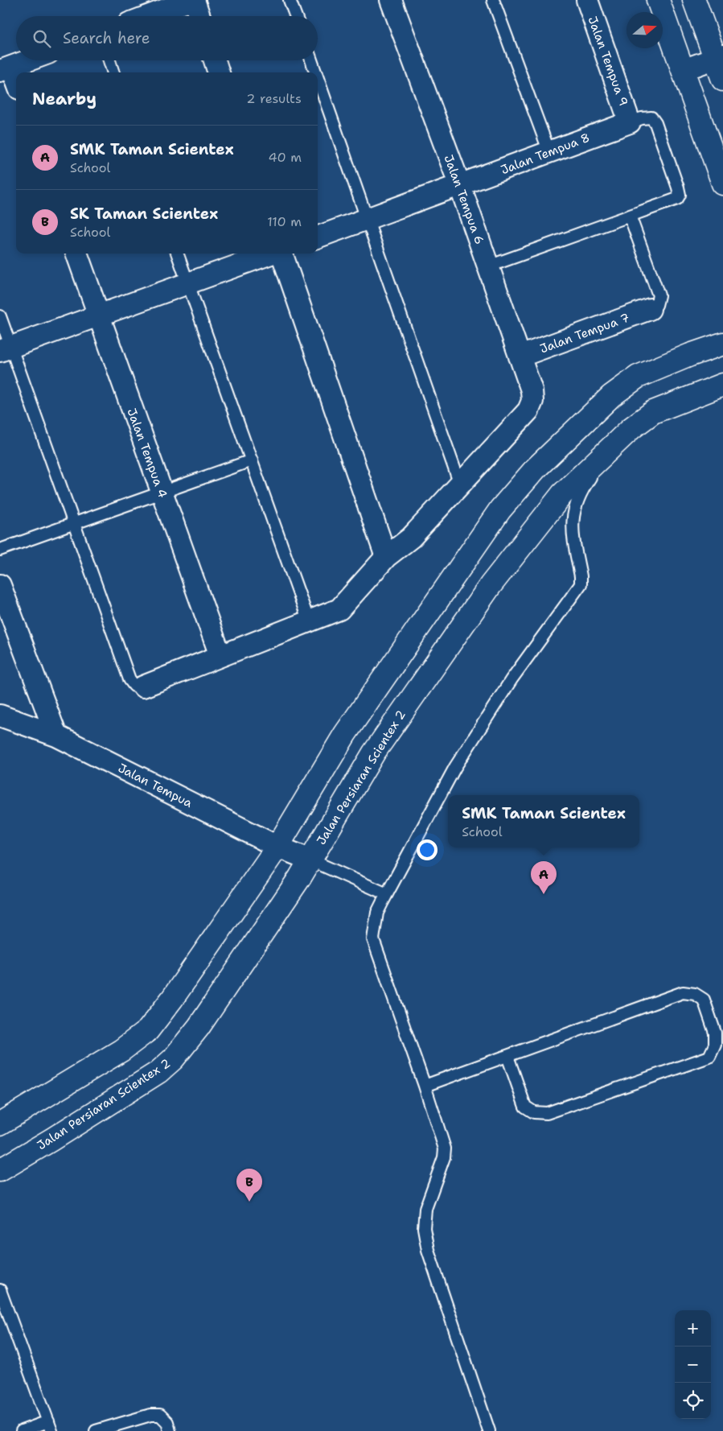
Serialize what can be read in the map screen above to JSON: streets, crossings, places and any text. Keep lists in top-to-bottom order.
{
  "streets": {
    "street": [
      "Jalan Tempua 9",
      "Jalan Tempua 8",
      "Jalan Tempua 6",
      "Jalan Tempua 7",
      "Jalan Tempua 4",
      "Jalan Persiaran Scientex 2",
      "Jalan Tempua"
    ]
  },
  "crossings": [
    ["Jalan Tempua 9", "Jalan Tempua 8"],
    ["Jalan Tempua 8", "Jalan Tempua 6"],
    ["Jalan Tempua 6", "Jalan Tempua 7"],
    ["Jalan Persiaran Scientex 2", "Jalan Tempua"]
  ],
  "north": "right",
  "page": {
    "search": "Search here",
    "heading": ["Nearby", "2 results"],
    "list": [
      {
        "mark": "A",
        "name": "SMK Taman Scientex",
        "note": "School",
        "value": "40 m"
      },
      {
        "mark": "B",
        "name": "SK Taman Scientex",
        "note": "School",
        "value": "110 m"
      }
    ],
    "popup": ["SMK Taman Scientex", "School"],
    "pins": ["A", "B"],
    "map_buttons": ["+", "−"]
  }
}
